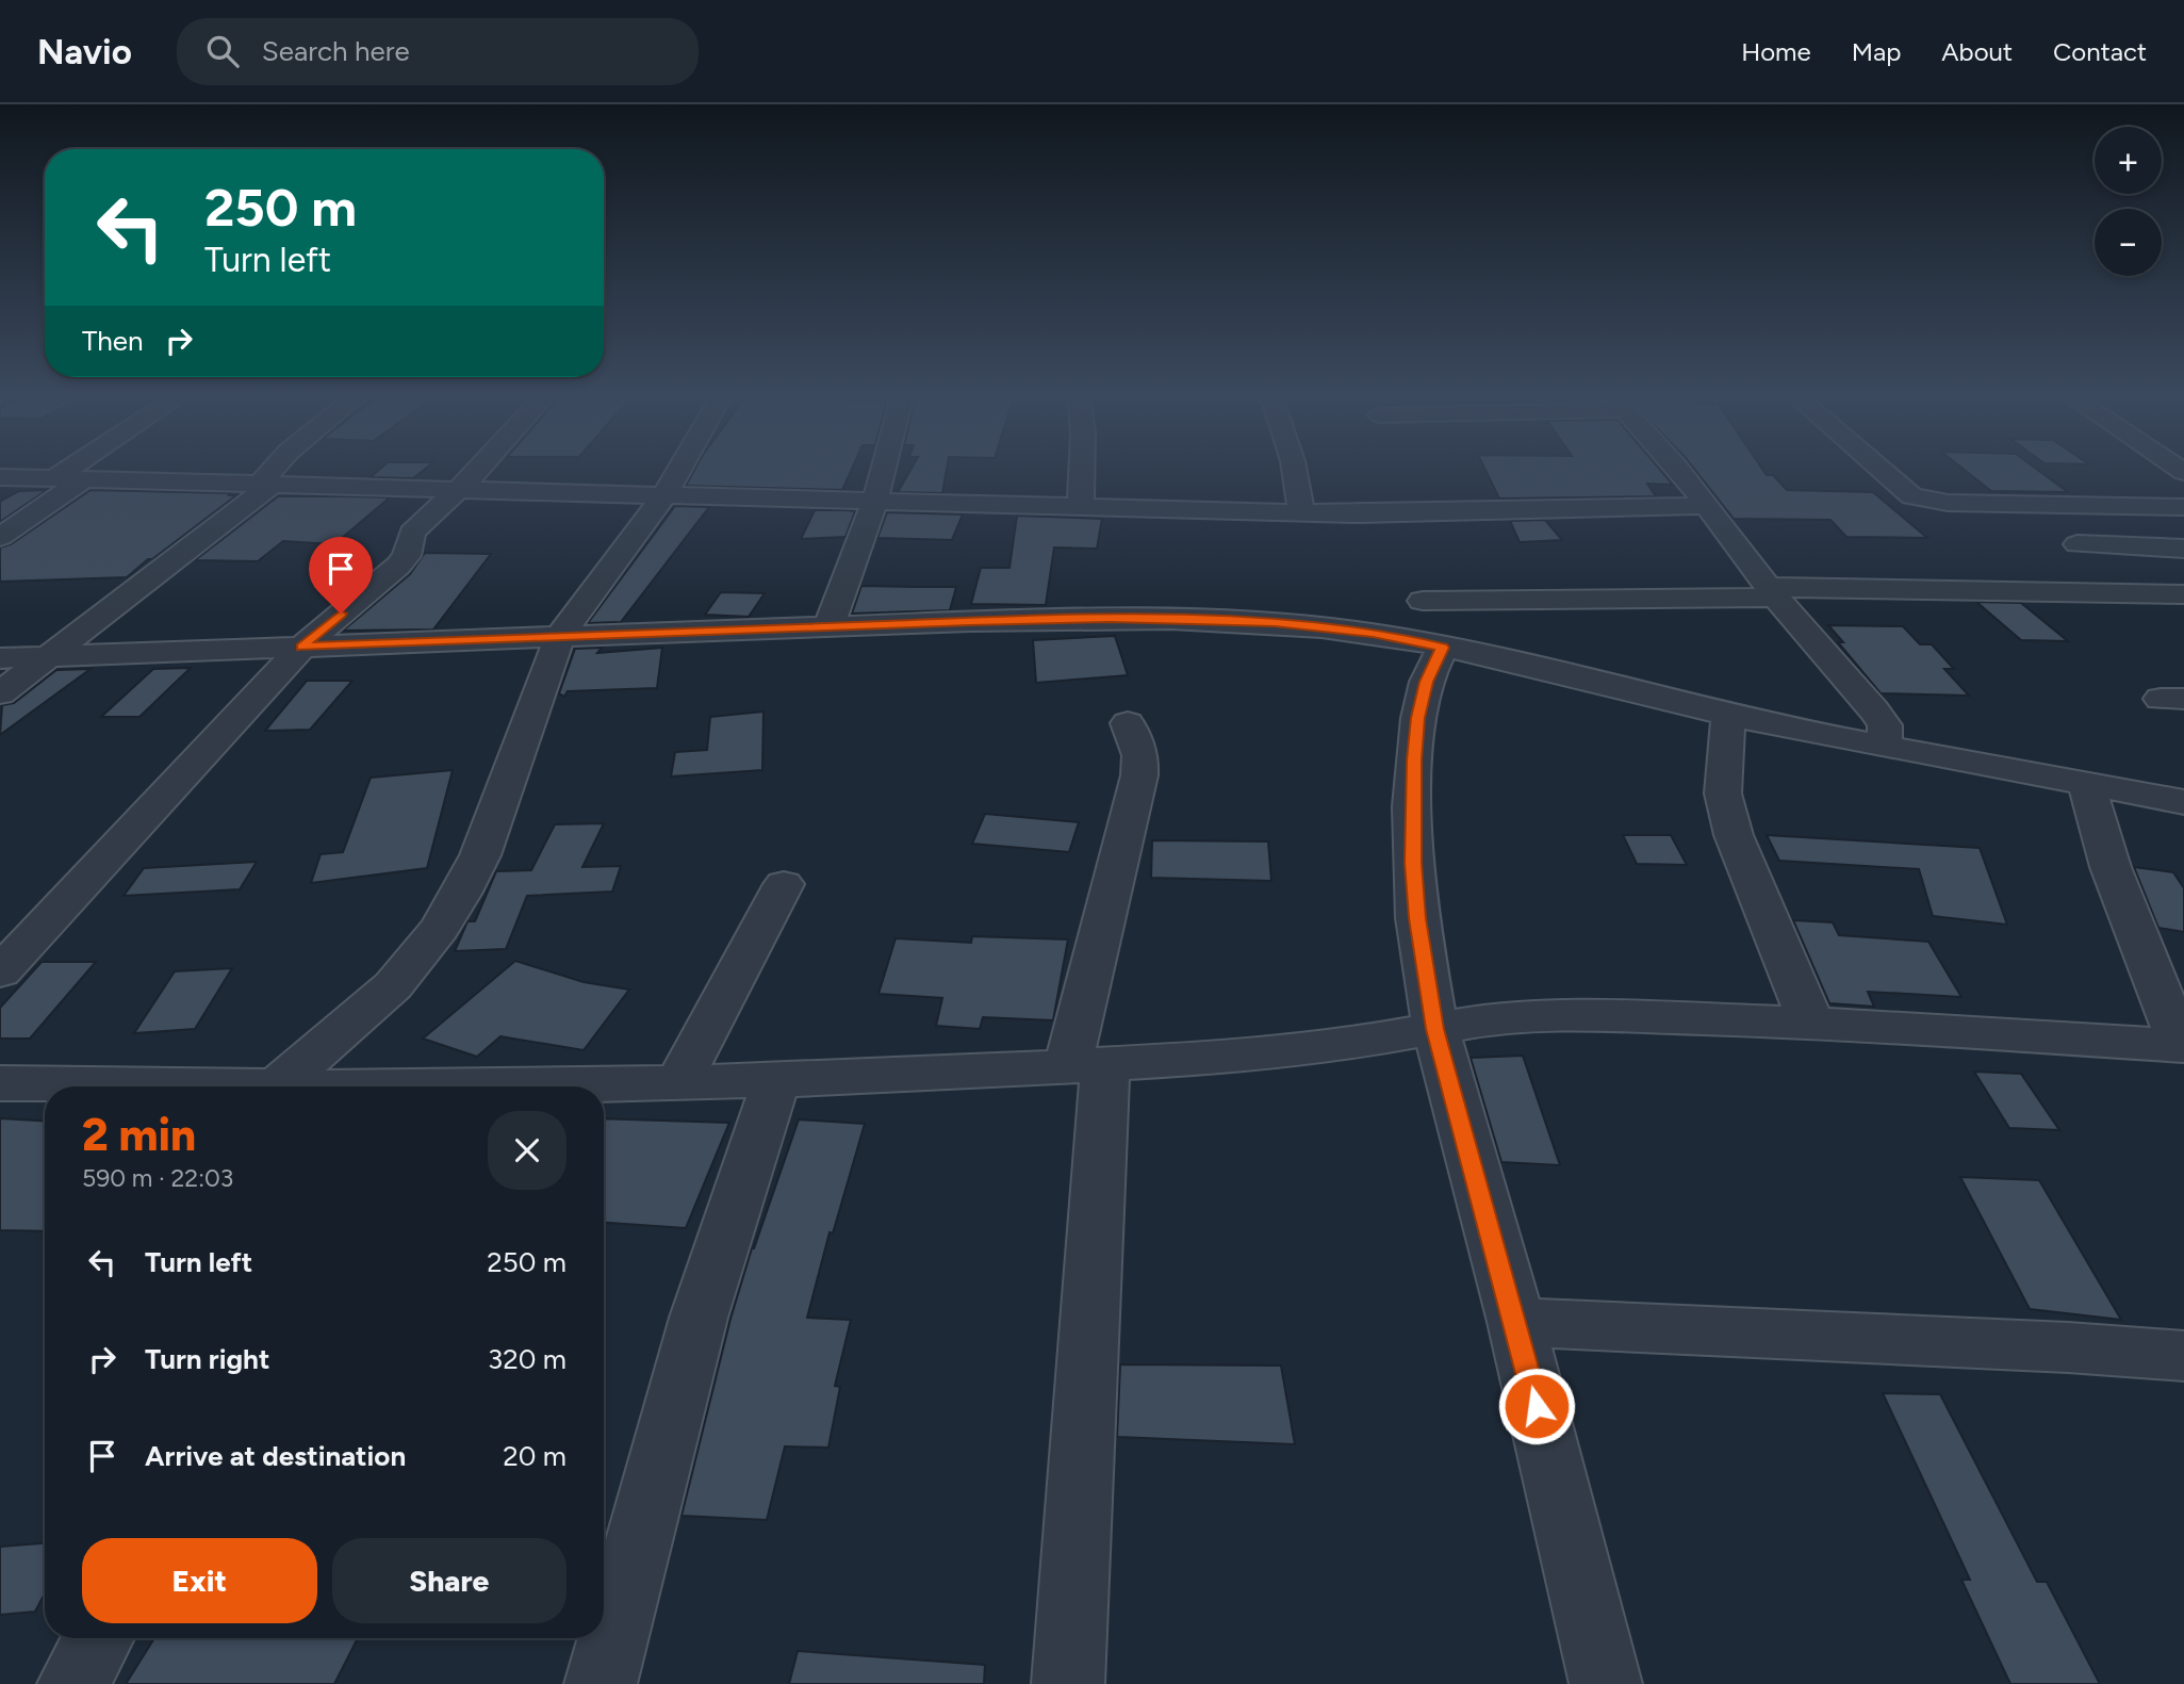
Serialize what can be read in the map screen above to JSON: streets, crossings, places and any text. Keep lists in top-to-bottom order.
{
  "page": {
    "header": "Navio",
    "search": "Search here",
    "nav": [
      "Home",
      "Map",
      "About",
      "Contact"
    ],
    "map_buttons": ["+", "−"],
    "turn": ["250 m", "Turn left"],
    "then": "Then",
    "heading": ["2 min", "590 m · 22:03"],
    "list": [
      {
        "name": "Turn left",
        "value": "250 m"
      },
      {
        "name": "Turn right",
        "value": "320 m"
      },
      {
        "name": "Arrive at destination",
        "value": "20 m"
      }
    ],
    "buttons": ["Exit", "Share"]
  }
}
